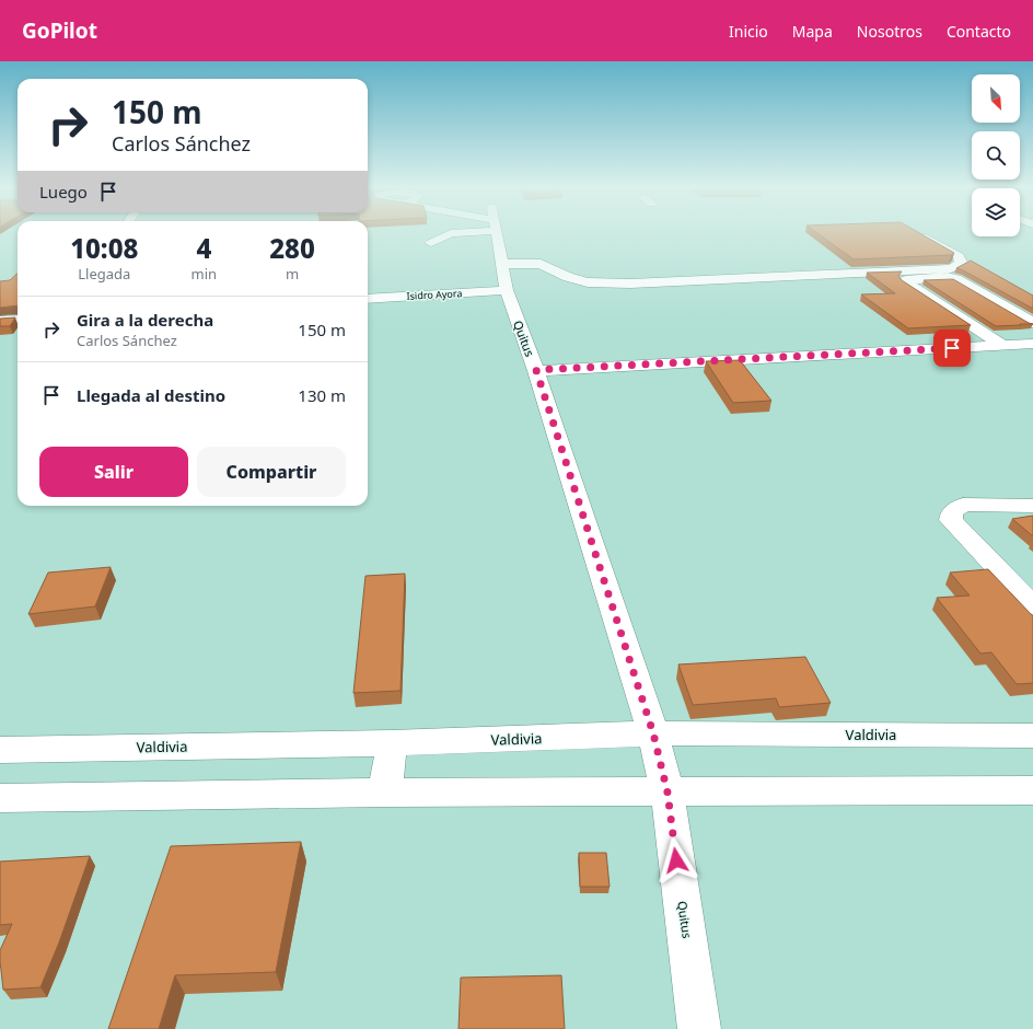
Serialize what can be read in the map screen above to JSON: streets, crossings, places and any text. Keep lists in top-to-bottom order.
{
  "streets": {
    "street": ["Isidro Ayora", "Quitus", "Valdivia"]
  },
  "crossings": [
    ["Isidro Ayora", "Quitus"],
    ["Quitus", "Valdivia"]
  ],
  "north": "bottom right",
  "page": {
    "header": "GoPilot",
    "nav": [
      "Inicio",
      "Mapa",
      "Nosotros",
      "Contacto"
    ],
    "turn": ["150 m", "Carlos Sánchez"],
    "then": "Luego",
    "eta": [
      "10:08",
      "Llegada",
      "4",
      "min",
      "280",
      "m"
    ],
    "list": [
      {
        "name": "Gira a la derecha",
        "note": "Carlos Sánchez",
        "value": "150 m"
      },
      {
        "name": "Llegada al destino",
        "value": "130 m"
      }
    ],
    "buttons": ["Salir", "Compartir"]
  }
}
